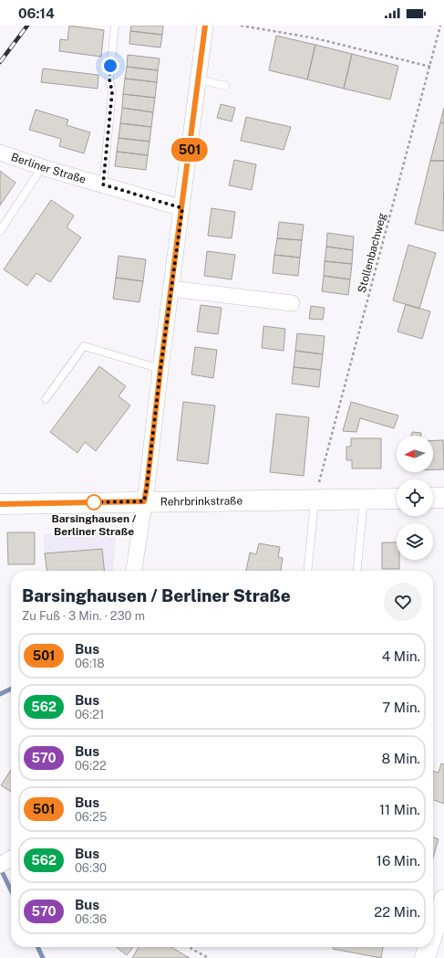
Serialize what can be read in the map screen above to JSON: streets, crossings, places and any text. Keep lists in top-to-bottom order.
{
  "streets": {
    "main road": ["Rehrbrinkstraße"],
    "street": ["Berliner Straße"],
    "path": ["Stollenbachweg"]
  },
  "crossings": [
    ["Stollenbachweg", "Rehrbrinkstraße"]
  ],
  "places": ["Barsinghausen / Berliner Straße"],
  "lines": ["bus line 501"],
  "north": "left",
  "page": {
    "status": "06:14",
    "on_map": "501",
    "heading": ["Barsinghausen / Berliner Straße", "Zu Fuß · 3 Min. · 230 m"],
    "list": [
      {
        "mark": "501",
        "name": "Bus",
        "note": "06:18",
        "value": "4 Min."
      },
      {
        "mark": "562",
        "name": "Bus",
        "note": "06:21",
        "value": "7 Min."
      },
      {
        "mark": "570",
        "name": "Bus",
        "note": "06:22",
        "value": "8 Min."
      },
      {
        "mark": "501",
        "name": "Bus",
        "note": "06:25",
        "value": "11 Min."
      },
      {
        "mark": "562",
        "name": "Bus",
        "note": "06:30",
        "value": "16 Min."
      },
      {
        "mark": "570",
        "name": "Bus",
        "note": "06:36",
        "value": "22 Min."
      }
    ]
  }
}
